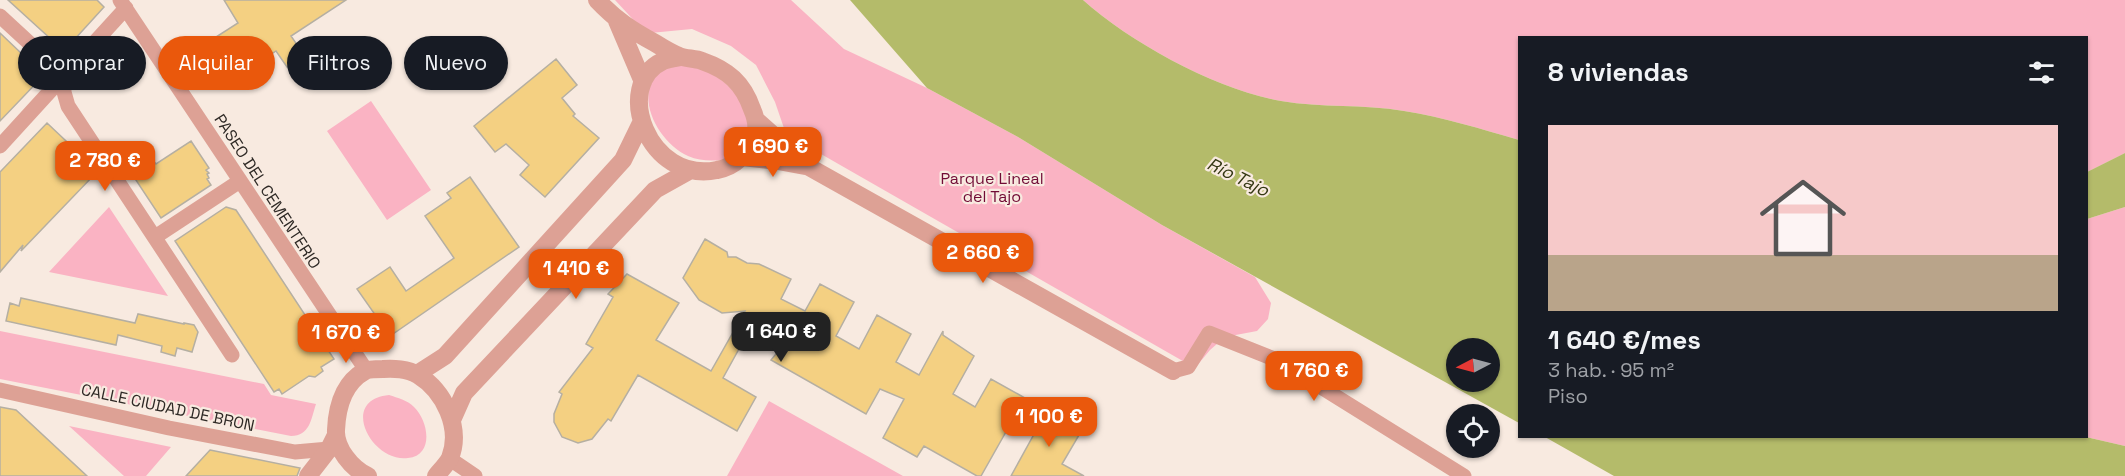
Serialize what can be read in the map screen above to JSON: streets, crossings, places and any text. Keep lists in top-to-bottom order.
{
  "streets": {
    "street": ["PASEO DEL CEMENTERIO", "CALLE CIUDAD DE BRON"]
  },
  "water": ["Río Tajo"],
  "parks": ["Parque Lineal del Tajo"],
  "north": "left",
  "page": {
    "chip": [
      "Comprar",
      "Alquilar",
      "Filtros",
      "Nuevo"
    ],
    "heading": "8 viviendas",
    "list": [
      {
        "name": "1 640 €/mes",
        "note": "3 hab. · 95 m² · Piso"
      }
    ],
    "price": [
      "1 690 €",
      "2 780 €",
      "2 660 €",
      "1 410 €",
      "1 640 €",
      "1 670 €",
      "1 760 €",
      "1 100 €"
    ]
  }
}
